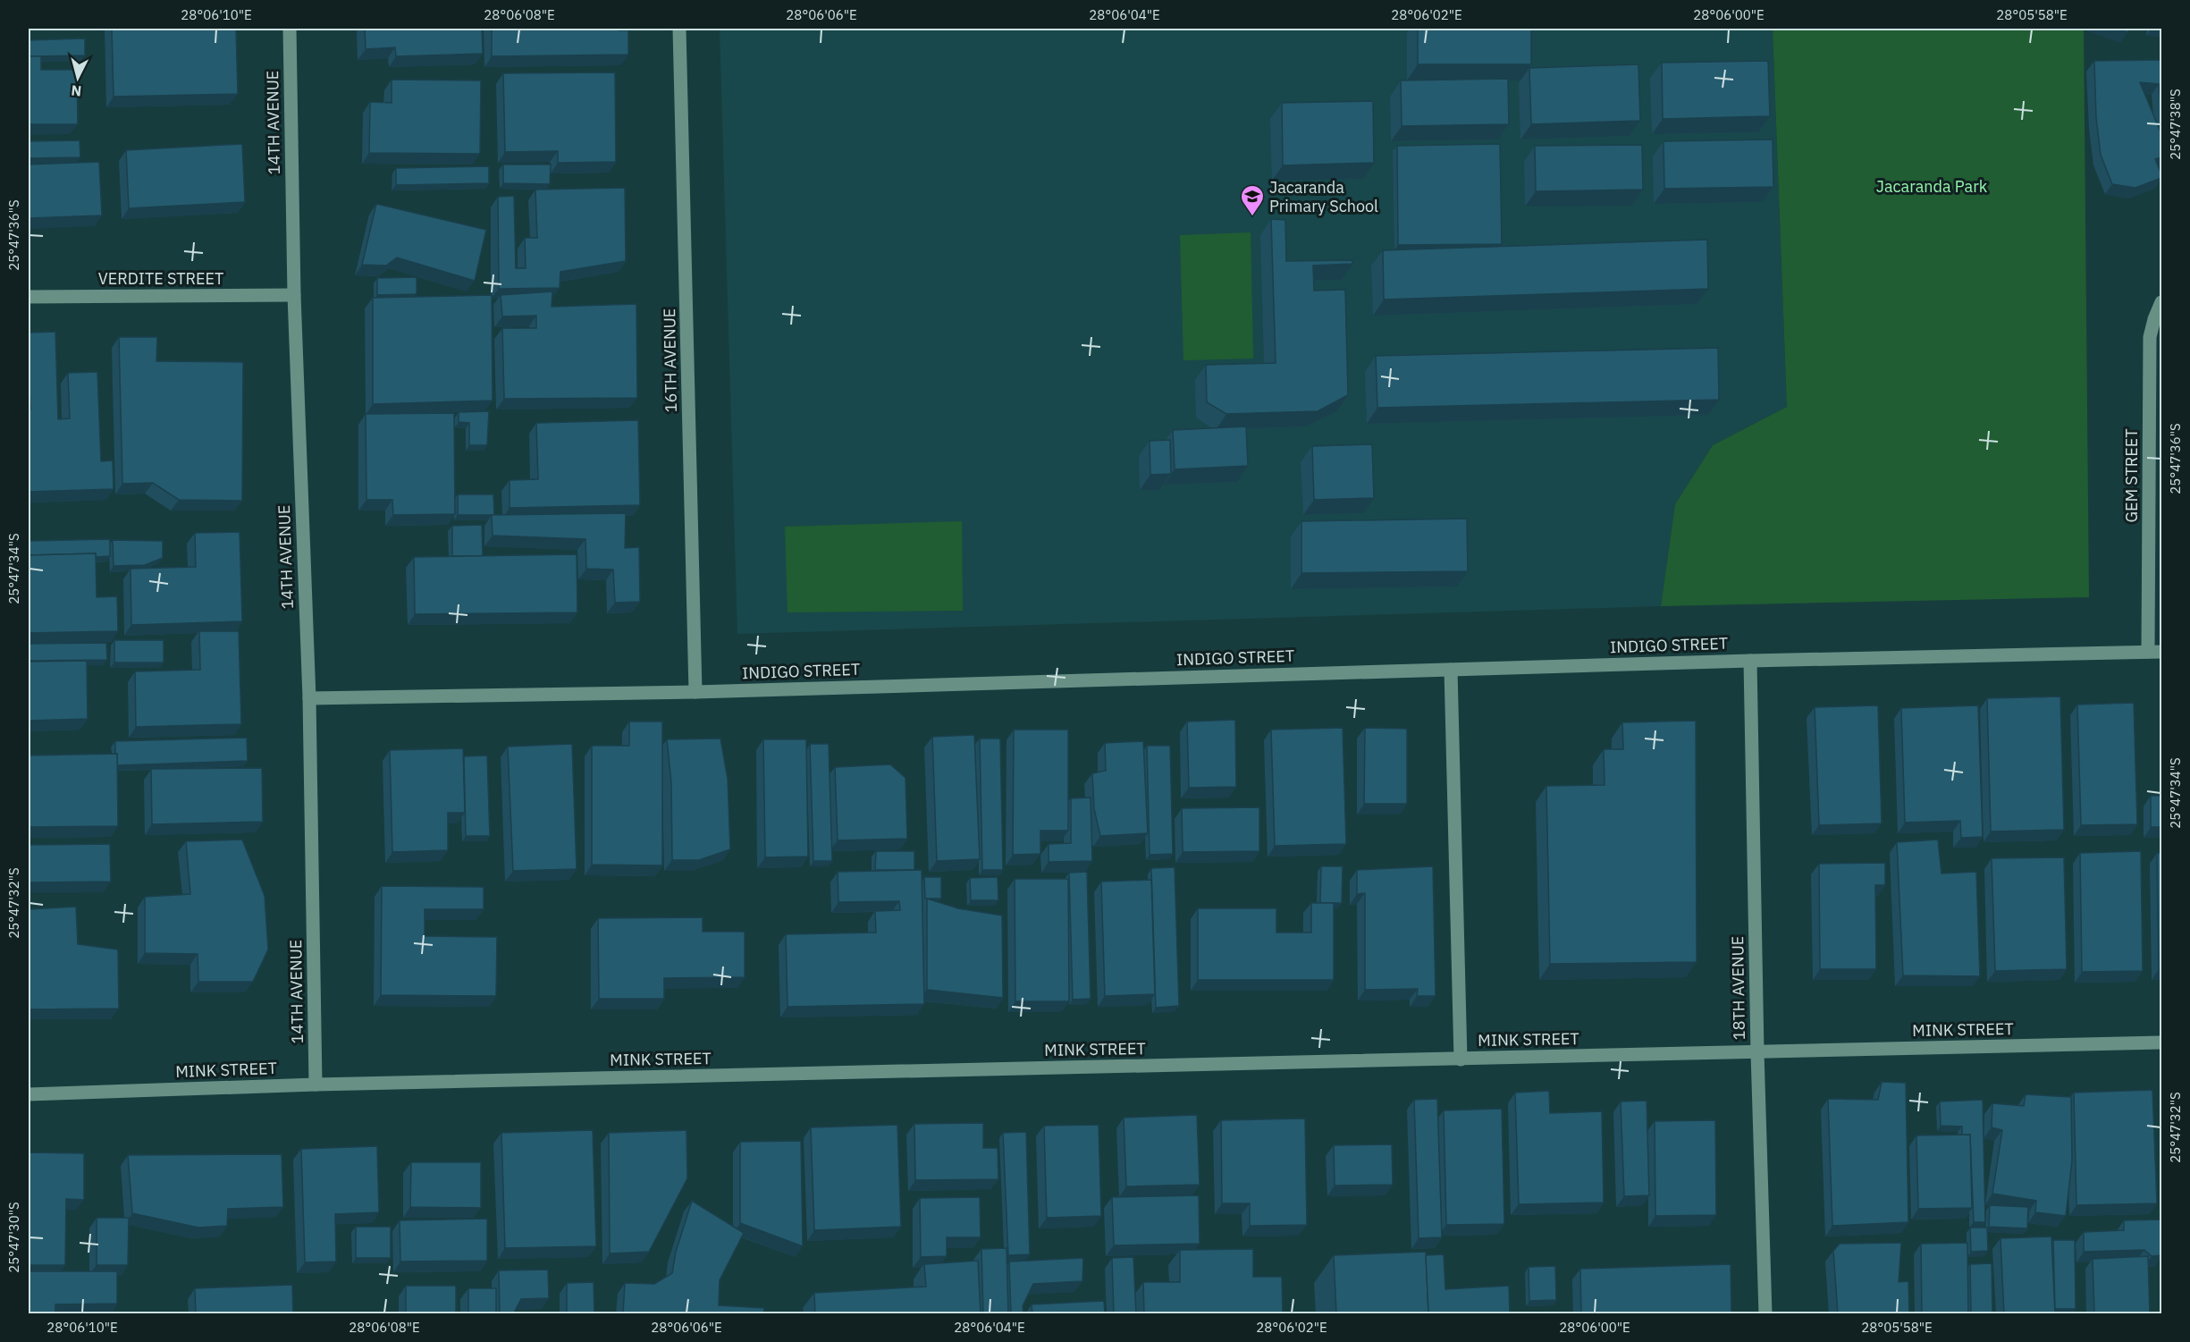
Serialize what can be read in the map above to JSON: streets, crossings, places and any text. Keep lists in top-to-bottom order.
{
  "streets": {
    "street": [
      "14TH AVENUE",
      "VERDITE STREET",
      "16TH AVENUE",
      "GEM STREET",
      "INDIGO STREET",
      "18TH AVENUE",
      "MINK STREET"
    ]
  },
  "crossings": [
    ["14TH AVENUE", "VERDITE STREET"],
    ["14TH AVENUE", "INDIGO STREET"],
    ["14TH AVENUE", "MINK STREET"],
    ["16TH AVENUE", "INDIGO STREET"],
    ["GEM STREET", "INDIGO STREET"],
    ["INDIGO STREET", "18TH AVENUE"],
    ["18TH AVENUE", "MINK STREET"]
  ],
  "parks": ["Jacaranda Park"],
  "places": {
    "school or university": ["Jacaranda Primary School"]
  },
  "north": "bottom",
  "coordinates": [
    "28°06'10\"E",
    "28°06'08\"E",
    "28°06'06\"E",
    "28°06'04\"E",
    "28°06'02\"E",
    "28°06'00\"E",
    "28°05'58\"E",
    "25°47'38\"S",
    "25°47'36\"S",
    "25°47'34\"S",
    "25°47'32\"S",
    "25°47'30\"S"
  ]
}
